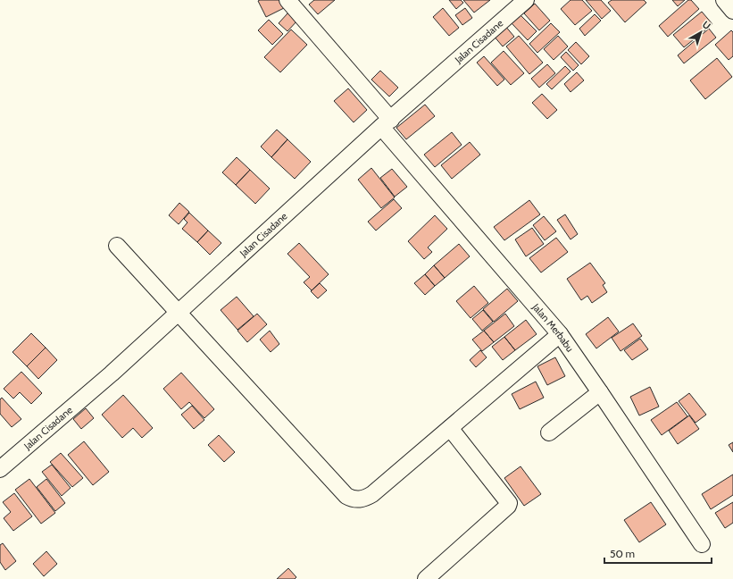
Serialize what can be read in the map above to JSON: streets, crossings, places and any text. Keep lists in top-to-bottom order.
{
  "streets": {
    "street": ["Jalan Cisadane", "Jalan Merbabu"]
  },
  "crossings": [
    ["Jalan Cisadane", "Jalan Merbabu"]
  ],
  "scale_bar": "50 m",
  "north": "top right"
}
